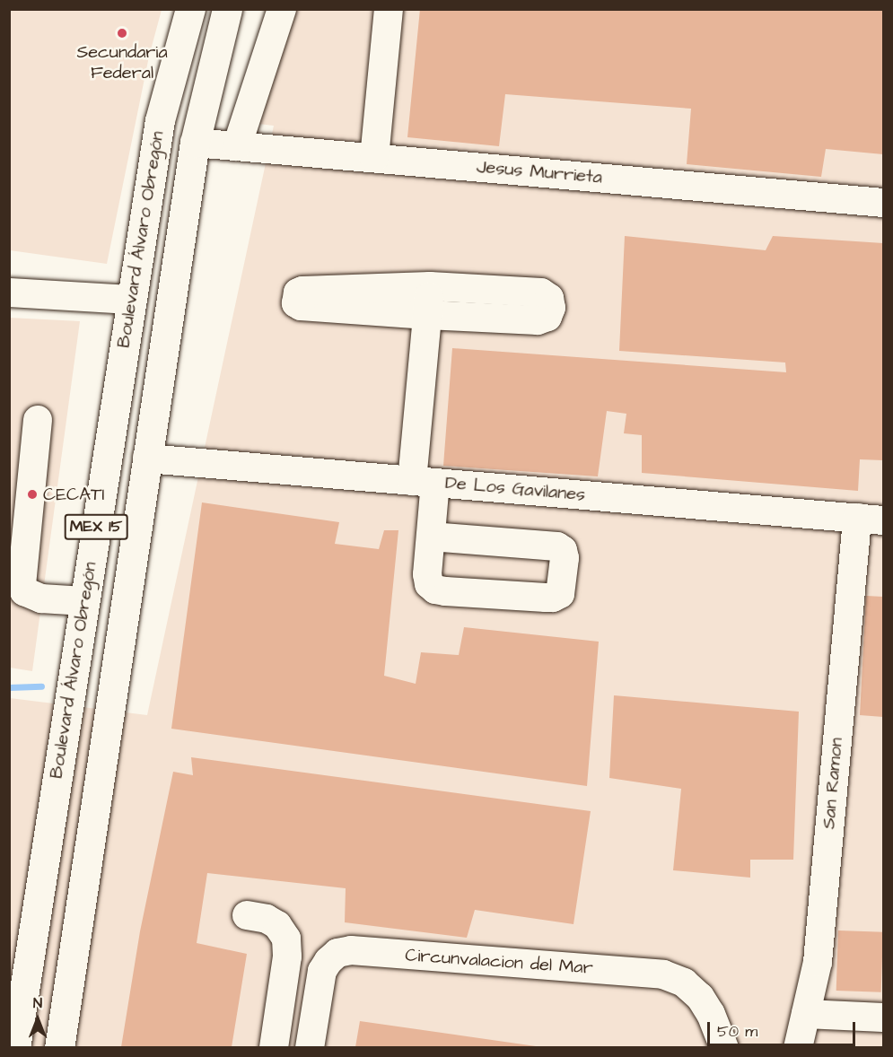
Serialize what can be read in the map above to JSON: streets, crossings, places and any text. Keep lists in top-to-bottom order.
{
  "streets": {
    "highway": ["Boulevard Álvaro Obregón", "MEX 15"],
    "lane": [
      "Jesus Murrieta",
      "De Los Gavilanes",
      "San Ramon",
      "Circunvalacion del Mar"
    ]
  },
  "crossings": [
    ["Jesus Murrieta", "MEX 15"],
    ["De Los Gavilanes", "MEX 15"],
    ["De Los Gavilanes", "San Ramon"]
  ],
  "places": ["Secundaria Federal", "CECATI"],
  "scale_bar": "50 m",
  "north": "top"
}
